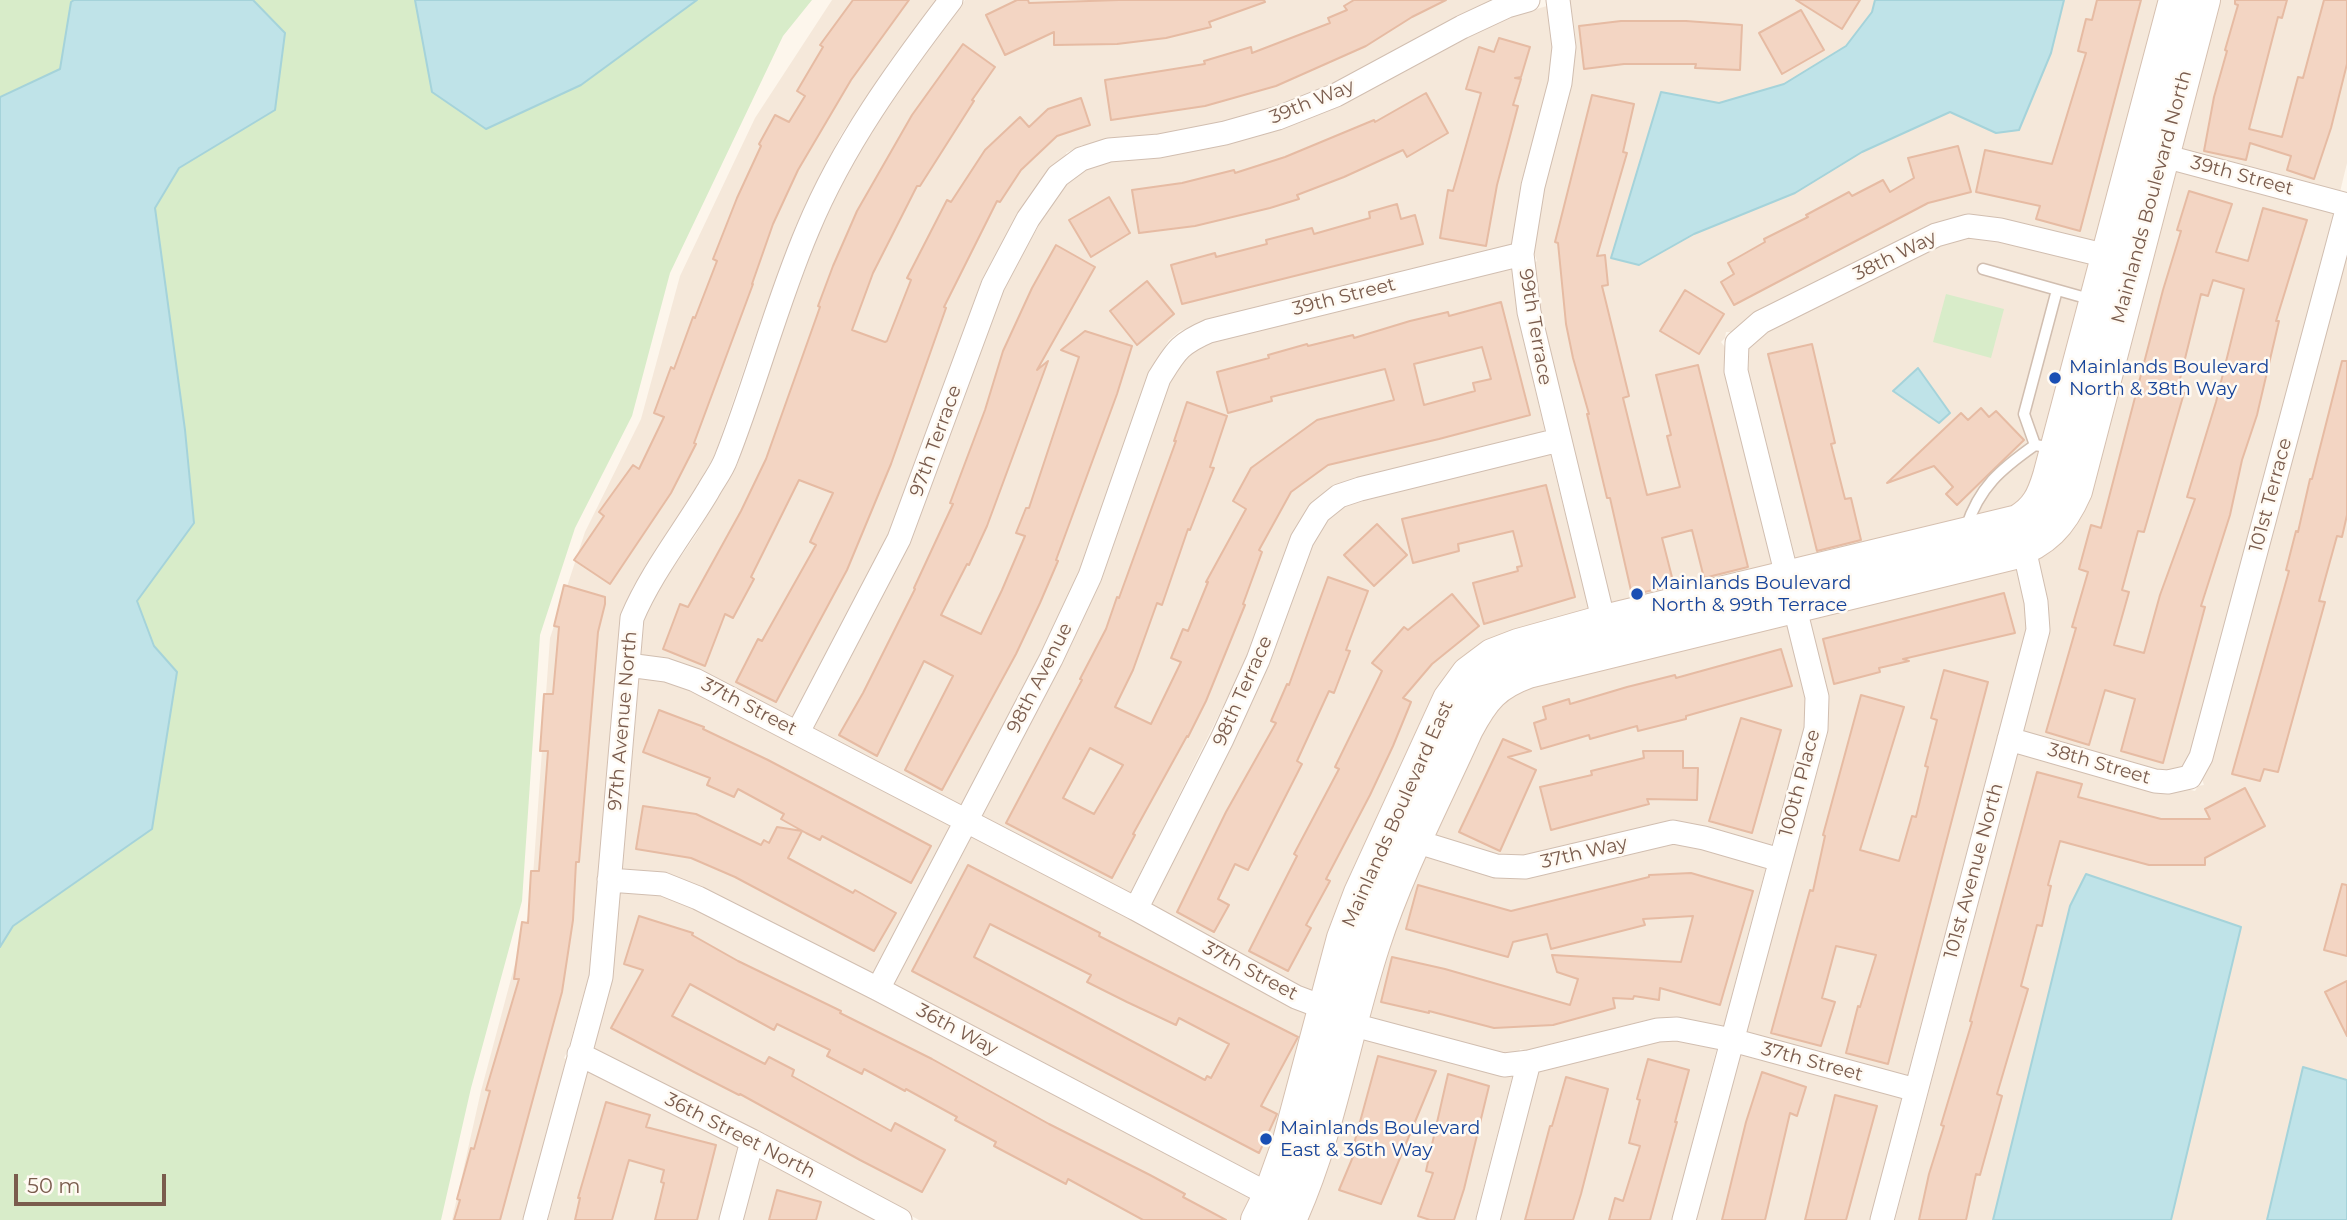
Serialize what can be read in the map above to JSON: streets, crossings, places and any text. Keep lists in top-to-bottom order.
{
  "streets": {
    "street": [
      "39th Way",
      "39th Street",
      "Mainlands Boulevard North",
      "38th Way",
      "99th Terrace",
      "97th Terrace",
      "101st Terrace",
      "98th Avenue",
      "98th Terrace",
      "37th Street",
      "97th Avenue North",
      "38th Street",
      "100th Place",
      "Mainlands Boulevard East",
      "37th Way",
      "101st Avenue North",
      "36th Way",
      "36th Street North"
    ]
  },
  "crossings": [
    ["39th Way", "97th Terrace"],
    ["39th Street", "Mainlands Boulevard North"],
    ["39th Street", "99th Terrace"],
    ["39th Street", "98th Avenue"],
    ["Mainlands Boulevard North", "38th Way"],
    ["Mainlands Boulevard North", "99th Terrace"],
    ["Mainlands Boulevard North", "100th Place"],
    ["Mainlands Boulevard North", "Mainlands Boulevard East"],
    ["Mainlands Boulevard North", "101st Avenue North"],
    ["38th Way", "100th Place"],
    ["99th Terrace", "98th Terrace"],
    ["99th Terrace", "Mainlands Boulevard East"],
    ["97th Terrace", "37th Street"],
    ["101st Terrace", "38th Street"],
    ["98th Avenue", "37th Street"],
    ["98th Avenue", "36th Way"],
    ["98th Terrace", "37th Street"],
    ["37th Street", "97th Avenue North"],
    ["37th Street", "100th Place"],
    ["37th Street", "Mainlands Boulevard East"],
    ["37th Street", "101st Avenue North"],
    ["97th Avenue North", "36th Way"],
    ["97th Avenue North", "36th Street North"],
    ["38th Street", "101st Avenue North"],
    ["100th Place", "37th Way"],
    ["Mainlands Boulevard East", "37th Way"],
    ["Mainlands Boulevard East", "36th Way"]
  ],
  "places": ["Mainlands Boulevard North & 38th Way", "Mainlands Boulevard North & 99th Terrace", "Mainlands Boulevard East & 36th Way"],
  "scale_bar": "50 m"
}
